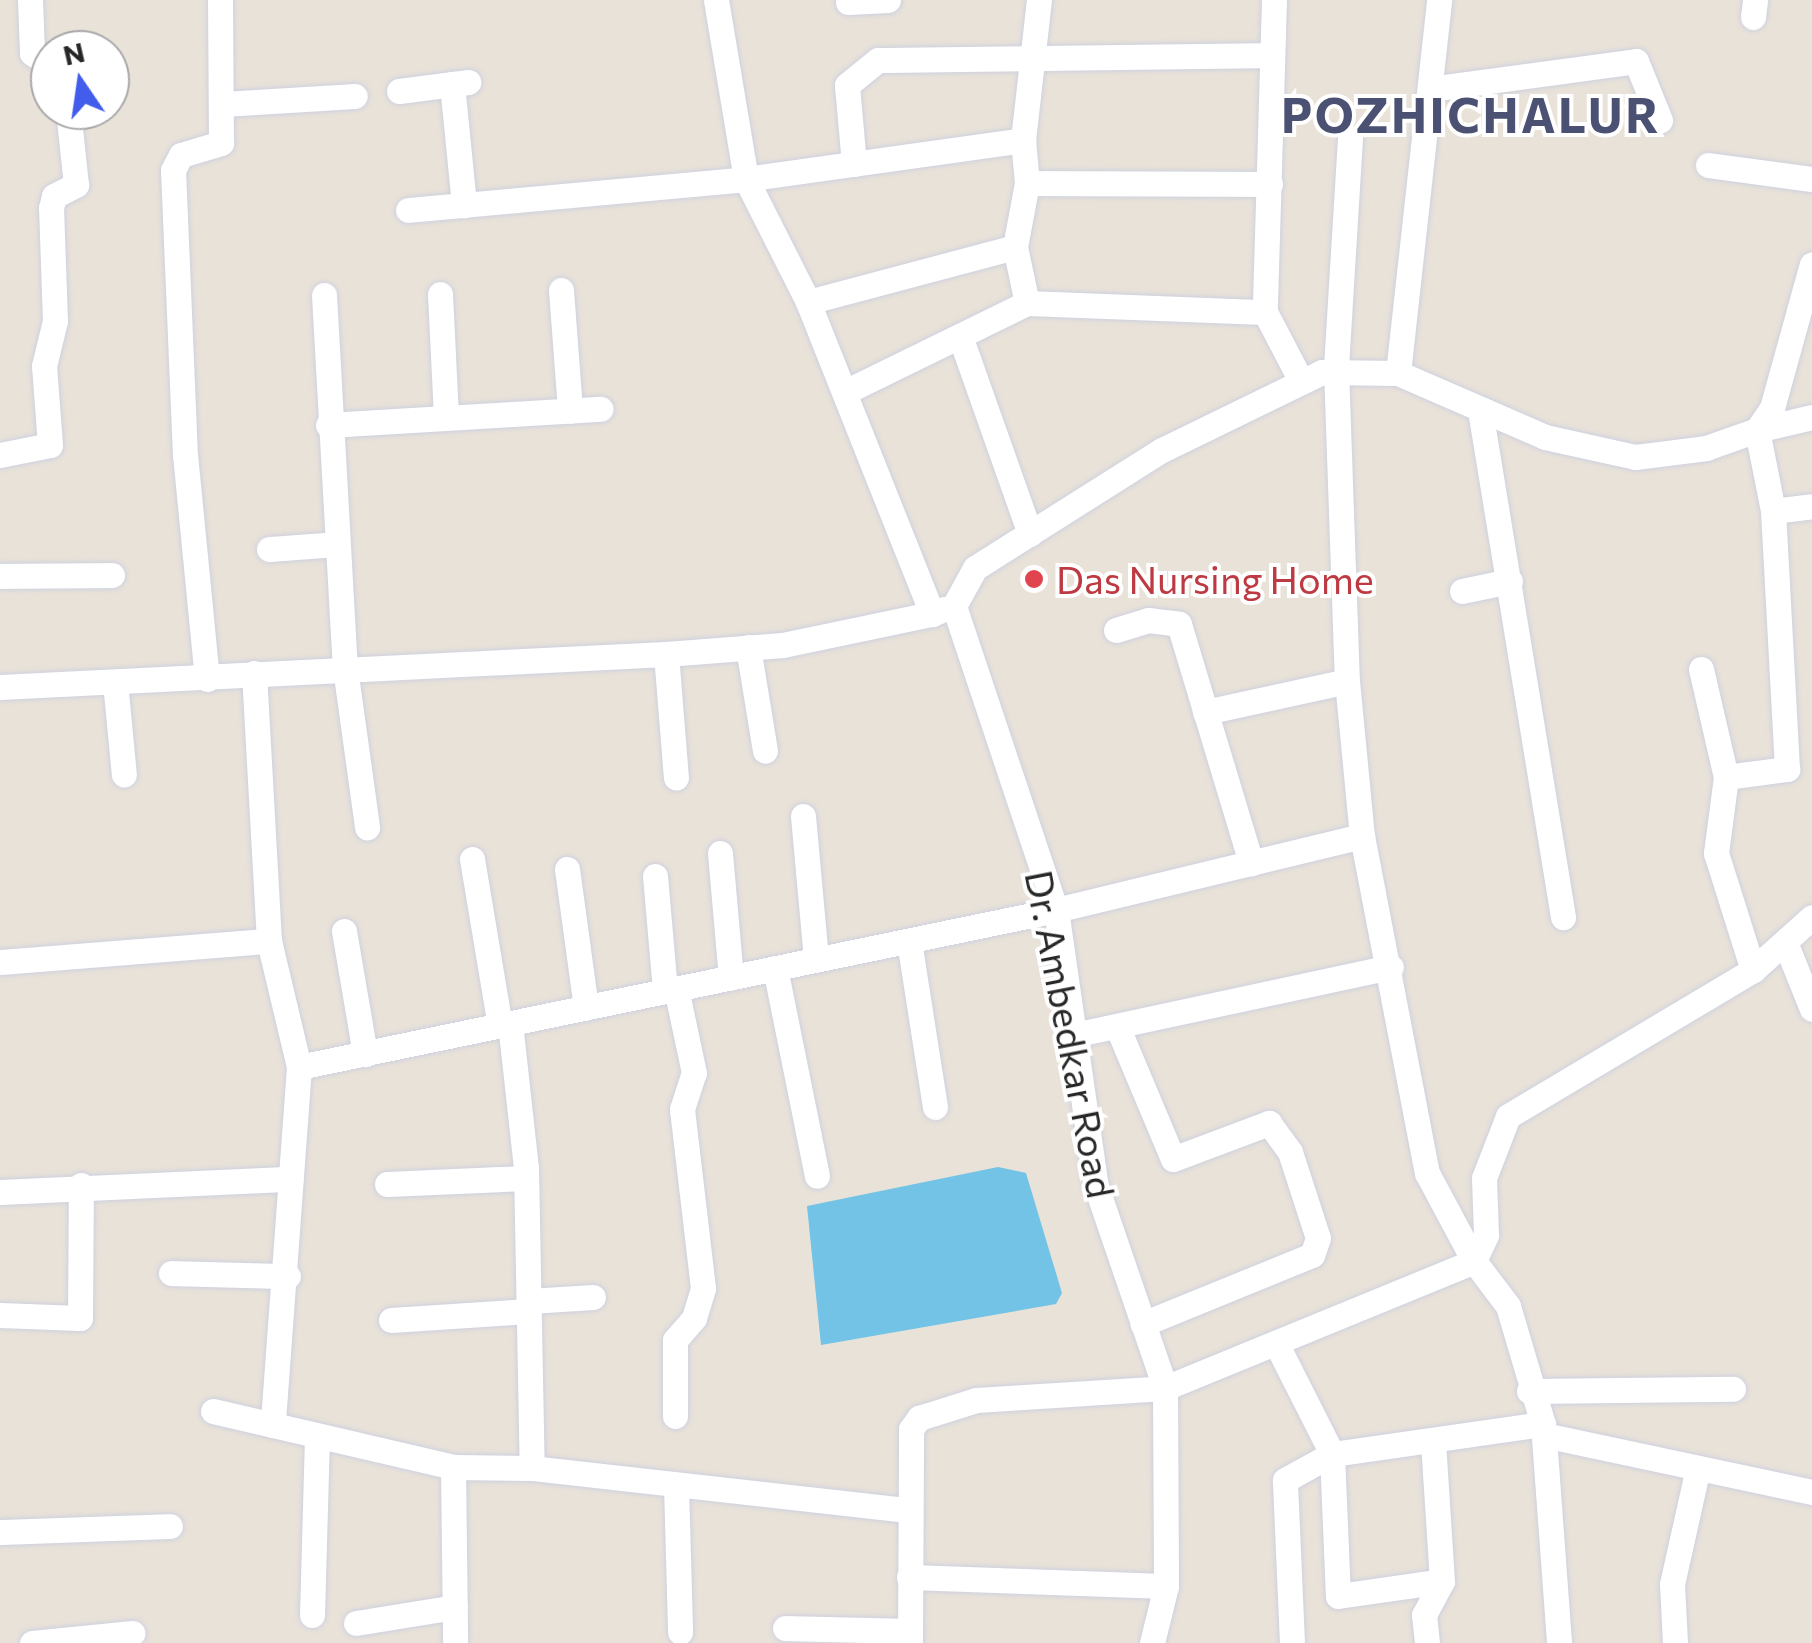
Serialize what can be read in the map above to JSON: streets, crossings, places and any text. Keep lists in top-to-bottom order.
{
  "streets": {
    "street": ["Dr. Ambedkar Road"]
  },
  "districts": ["POZHICHALUR"],
  "places": ["Das Nursing Home"],
  "north": "top"
}
